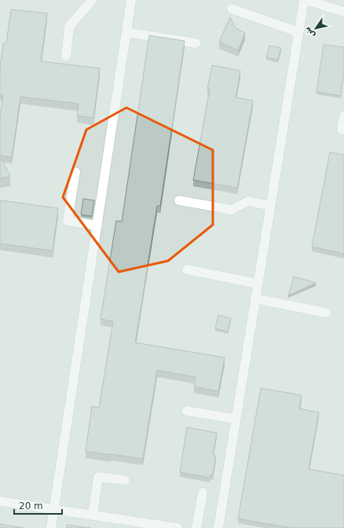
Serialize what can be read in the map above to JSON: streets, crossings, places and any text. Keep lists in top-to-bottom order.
{
  "scale_bar": "20 m",
  "north": "bottom left"
}
